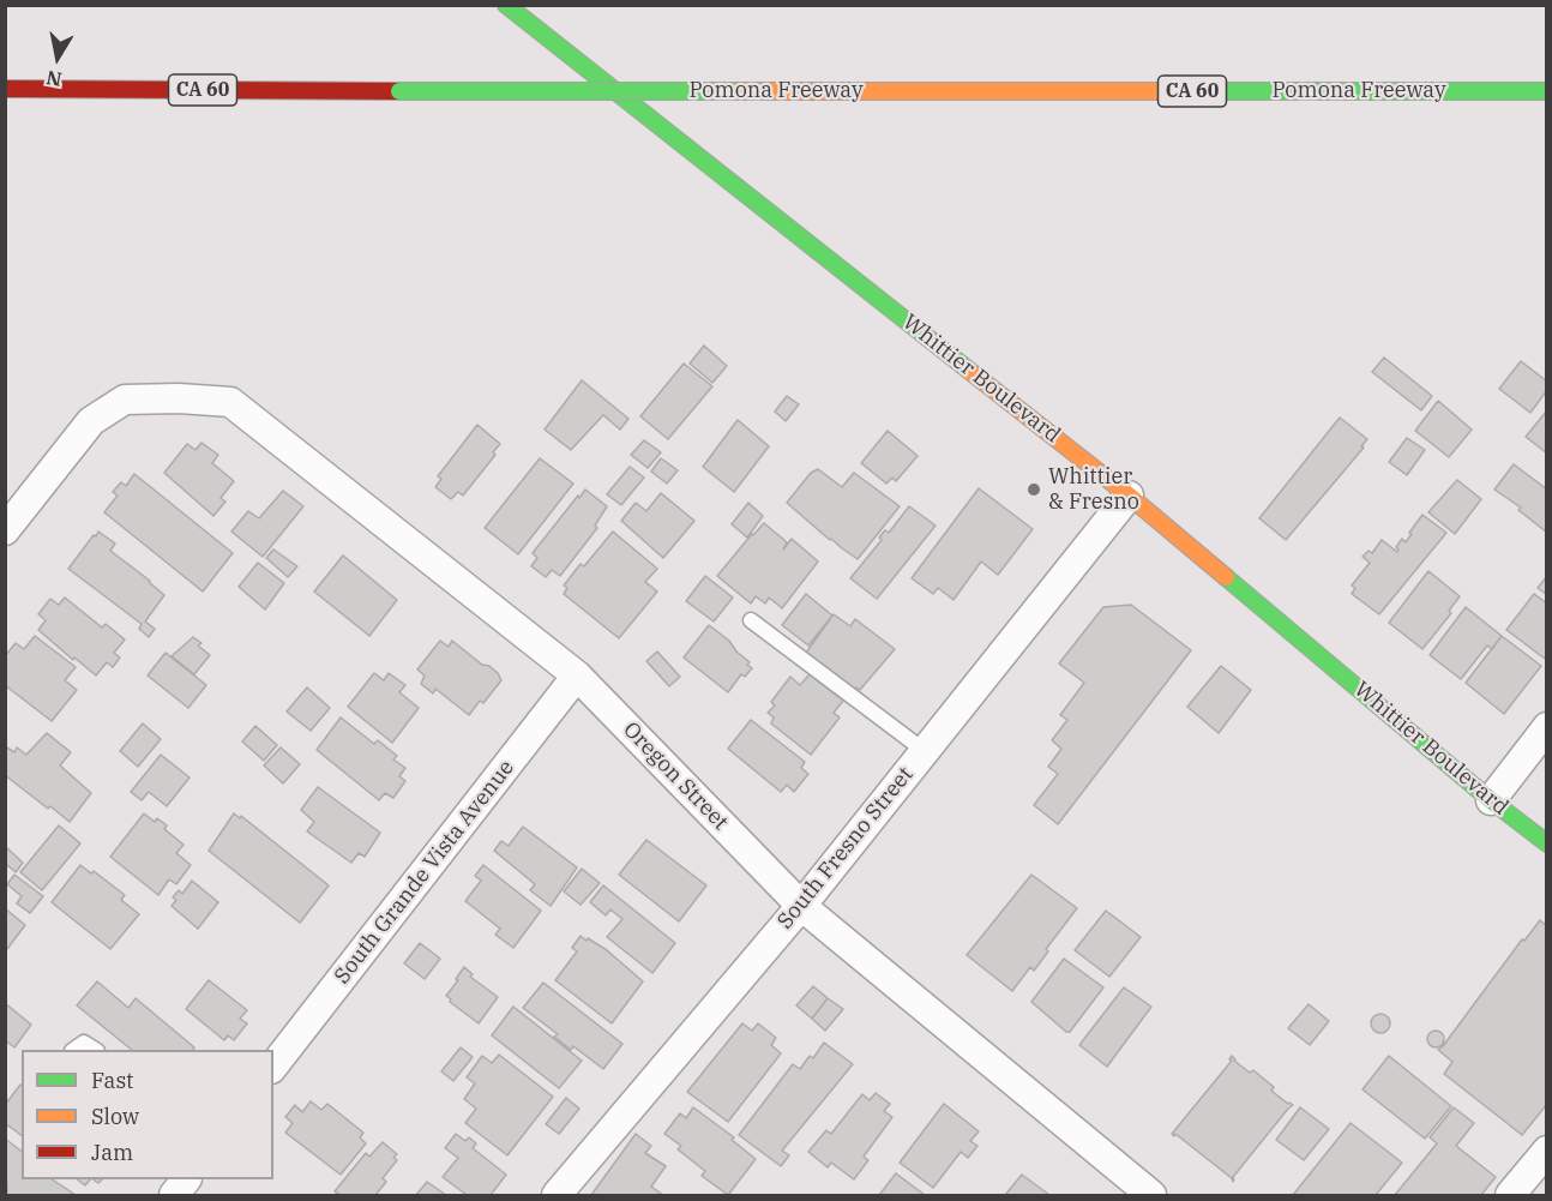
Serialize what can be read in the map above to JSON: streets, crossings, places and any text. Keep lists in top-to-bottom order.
{
  "streets": {
    "main road": ["CA 60", "Pomona Freeway", "Whittier Boulevard"],
    "street": ["Oregon Street", "South Fresno Street", "South Grande Vista Avenue"]
  },
  "crossings": [
    ["Whittier Boulevard", "South Fresno Street"],
    ["Oregon Street", "South Fresno Street"],
    ["Oregon Street", "South Grande Vista Avenue"]
  ],
  "places": ["Whittier & Fresno"],
  "legend": ["Fast", "Slow", "Jam"],
  "north": "bottom"
}
